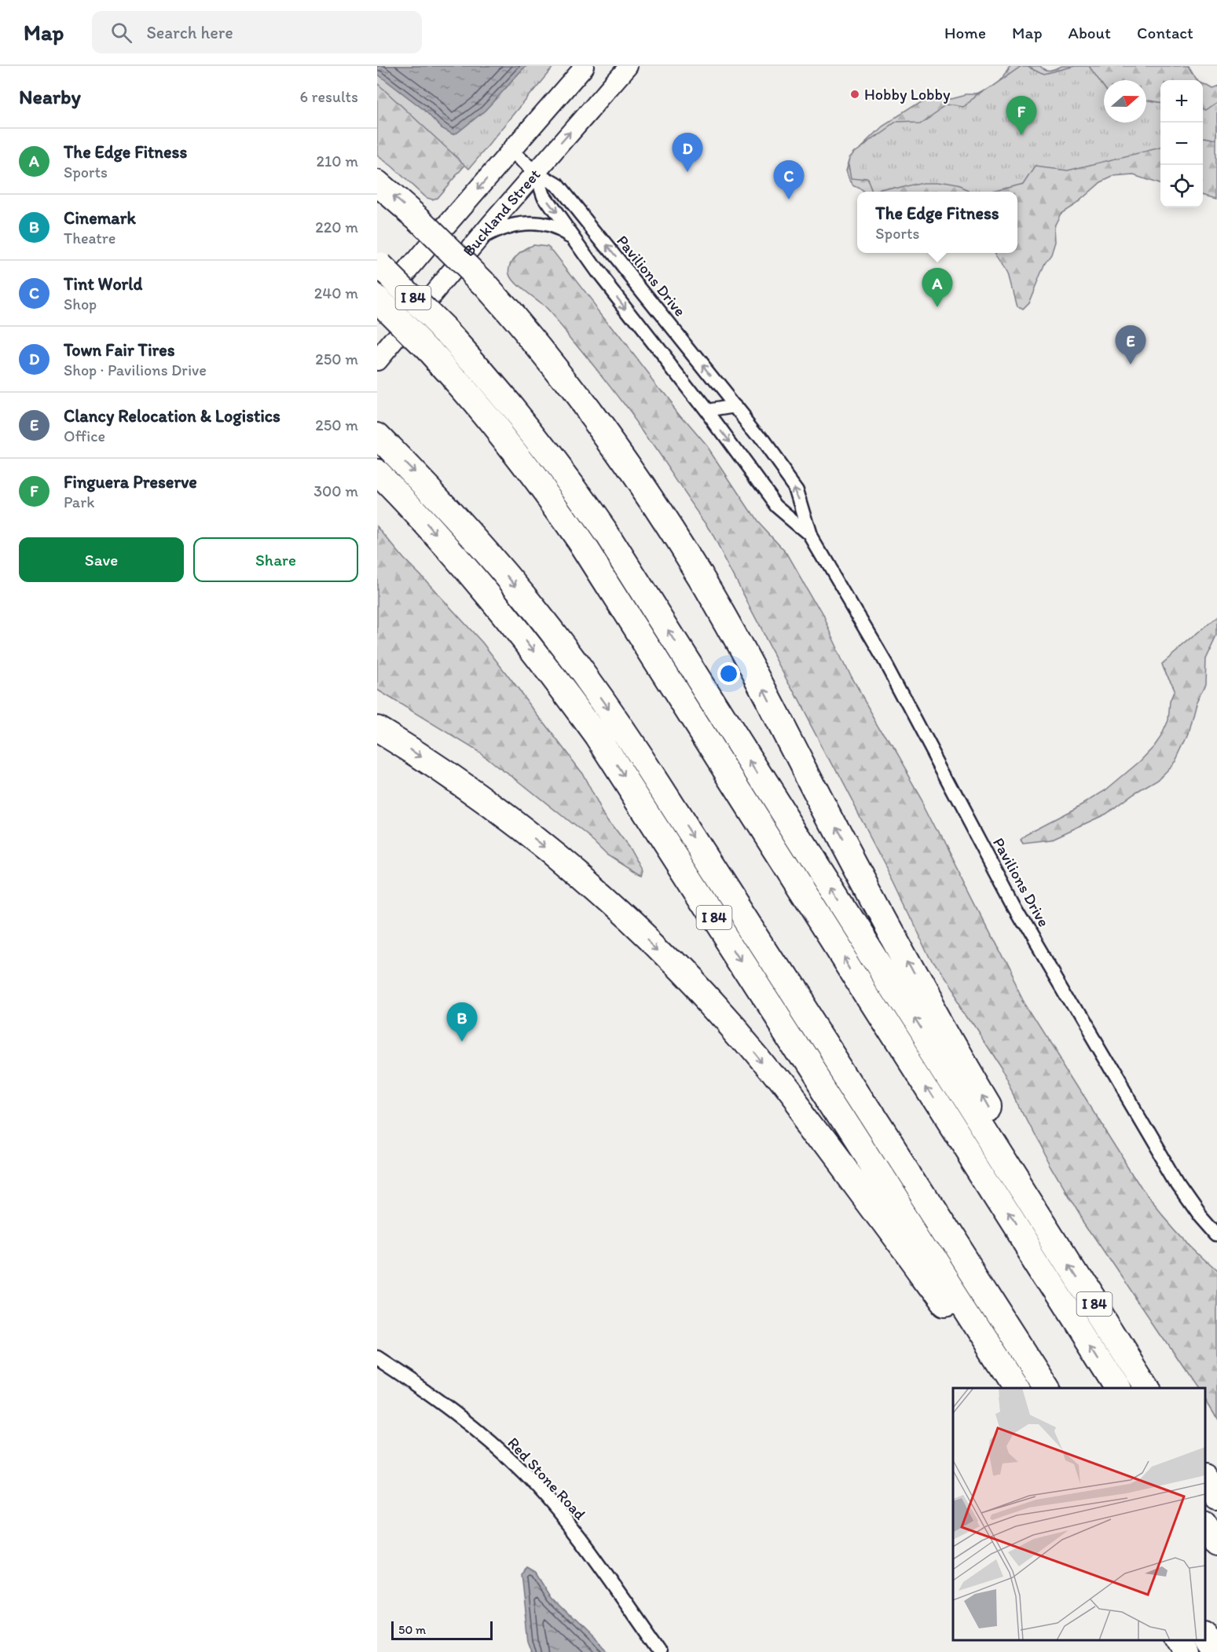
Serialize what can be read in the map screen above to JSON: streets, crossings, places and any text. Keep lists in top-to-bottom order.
{
  "streets": {
    "highway": ["I 84"],
    "main road": ["Buckland Street"],
    "street": ["Pavilions Drive", "Red Stone Road"]
  },
  "crossings": [
    ["Buckland Street", "Pavilions Drive"]
  ],
  "places": ["Hobby Lobby"],
  "scale_bar": "50 m",
  "north": "right",
  "page": {
    "header": "Map",
    "search": "Search here",
    "nav": [
      "Home",
      "Map",
      "About",
      "Contact"
    ],
    "heading": ["Nearby", "6 results"],
    "map_buttons": ["+", "−"],
    "pins": [
      "F",
      "D",
      "C",
      "A",
      "E",
      "B"
    ],
    "list": [
      {
        "mark": "A",
        "name": "The Edge Fitness",
        "note": "Sports",
        "value": "210 m"
      },
      {
        "mark": "B",
        "name": "Cinemark",
        "note": "Theatre",
        "value": "220 m"
      },
      {
        "mark": "C",
        "name": "Tint World",
        "note": "Shop",
        "value": "240 m"
      },
      {
        "mark": "D",
        "name": "Town Fair Tires",
        "note": "Shop · Pavilions Drive",
        "value": "250 m"
      },
      {
        "mark": "E",
        "name": "Clancy Relocation & Logistics",
        "note": "Office",
        "value": "250 m"
      },
      {
        "mark": "F",
        "name": "Finguera Preserve",
        "note": "Park",
        "value": "300 m"
      }
    ],
    "popup": ["The Edge Fitness", "Sports"],
    "buttons": ["Save", "Share"],
    "scale": "50 m"
  }
}
